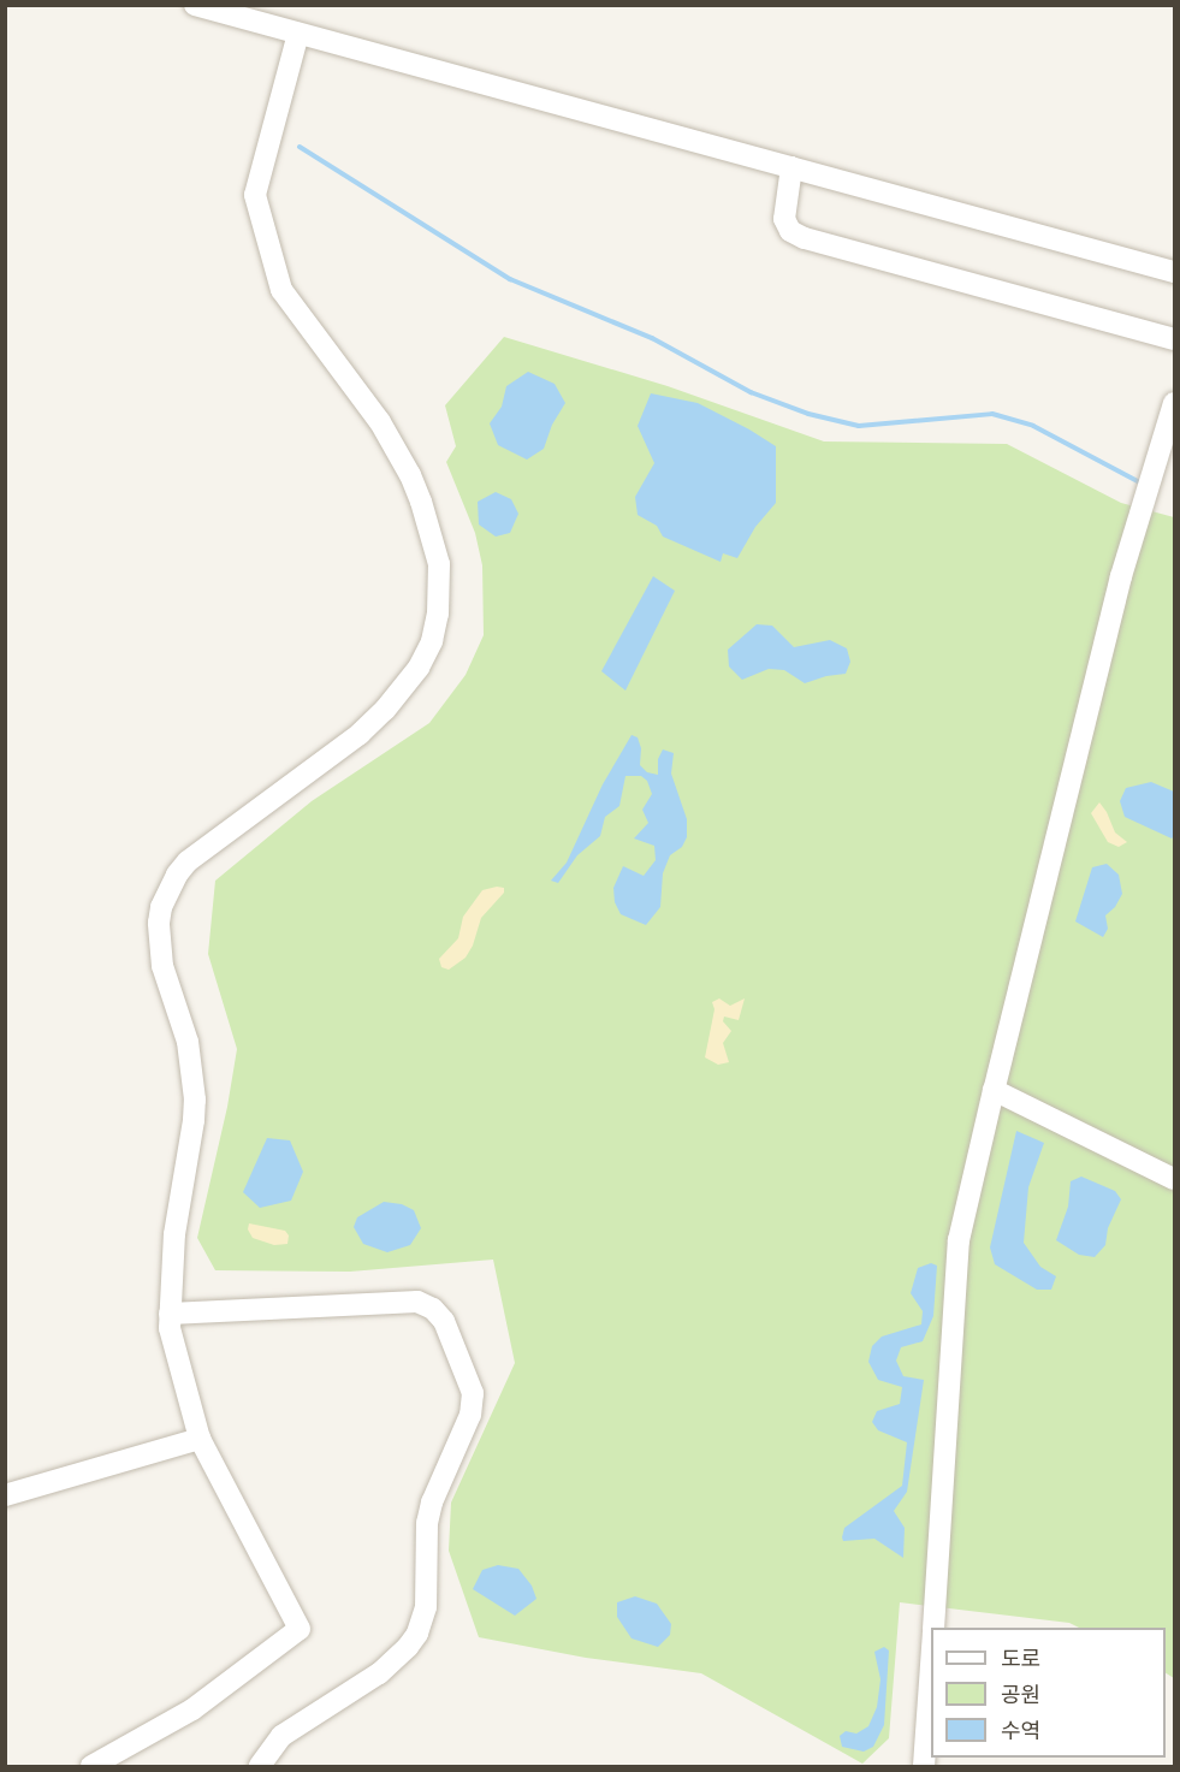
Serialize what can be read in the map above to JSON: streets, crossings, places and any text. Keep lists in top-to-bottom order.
{
  "legend": ["도로", "공원", "수역"]
}
